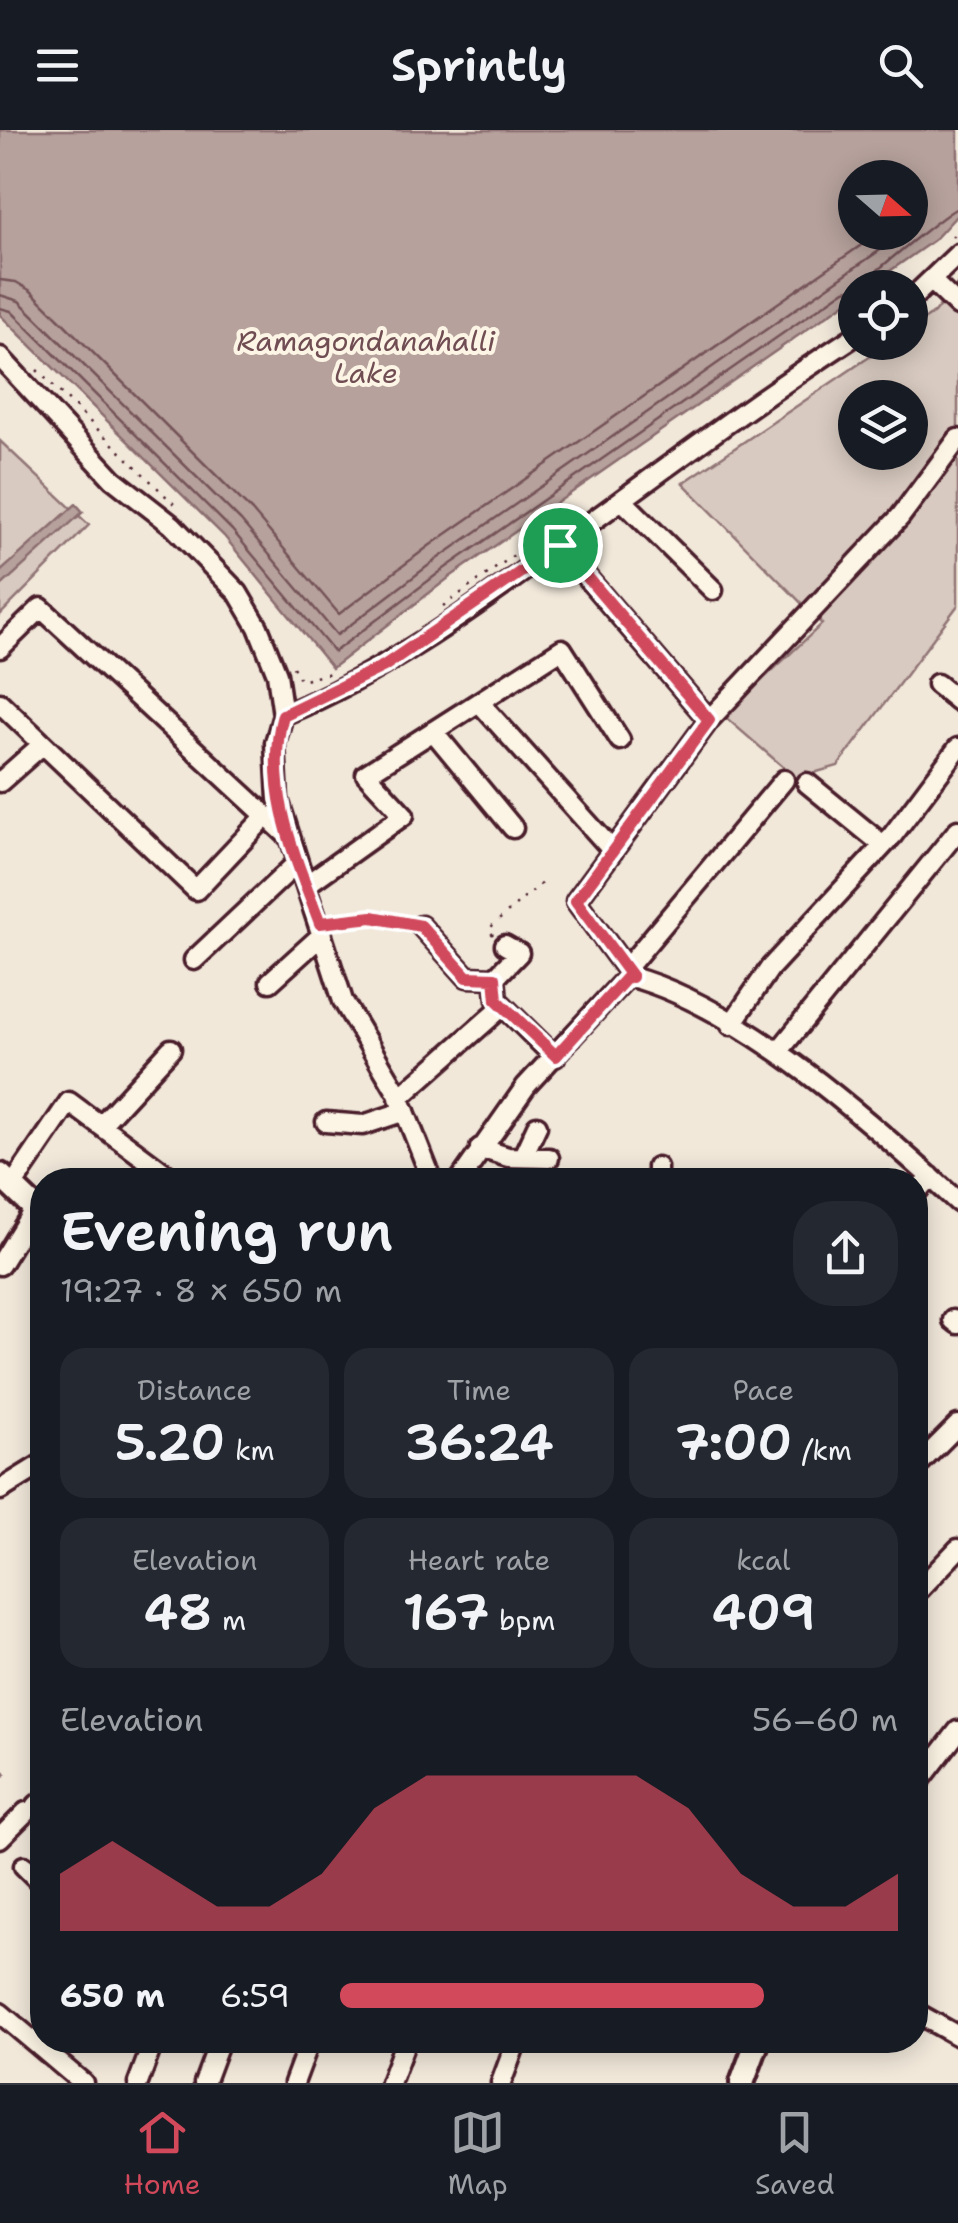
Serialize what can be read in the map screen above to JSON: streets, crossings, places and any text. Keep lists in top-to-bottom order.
{
  "water": ["Ramagondanahalli Lake"],
  "north": "right",
  "page": {
    "header": "Sprintly",
    "heading": ["Evening run", "19:27 · 8 × 650 m"],
    "stats": [
      ["Distance", "5.20 km"],
      ["Time", "36:24"],
      ["Pace", "7:00 /km"],
      ["Elevation", "48 m"],
      ["Heart rate", "167 bpm"],
      ["kcal", "409"]
    ],
    "chart": ["Elevation", "56–60 m"],
    "list": [
      {
        "name": "650 m",
        "note": "6:59"
      }
    ],
    "tabs": ["Home", "Map", "Saved"]
  }
}
